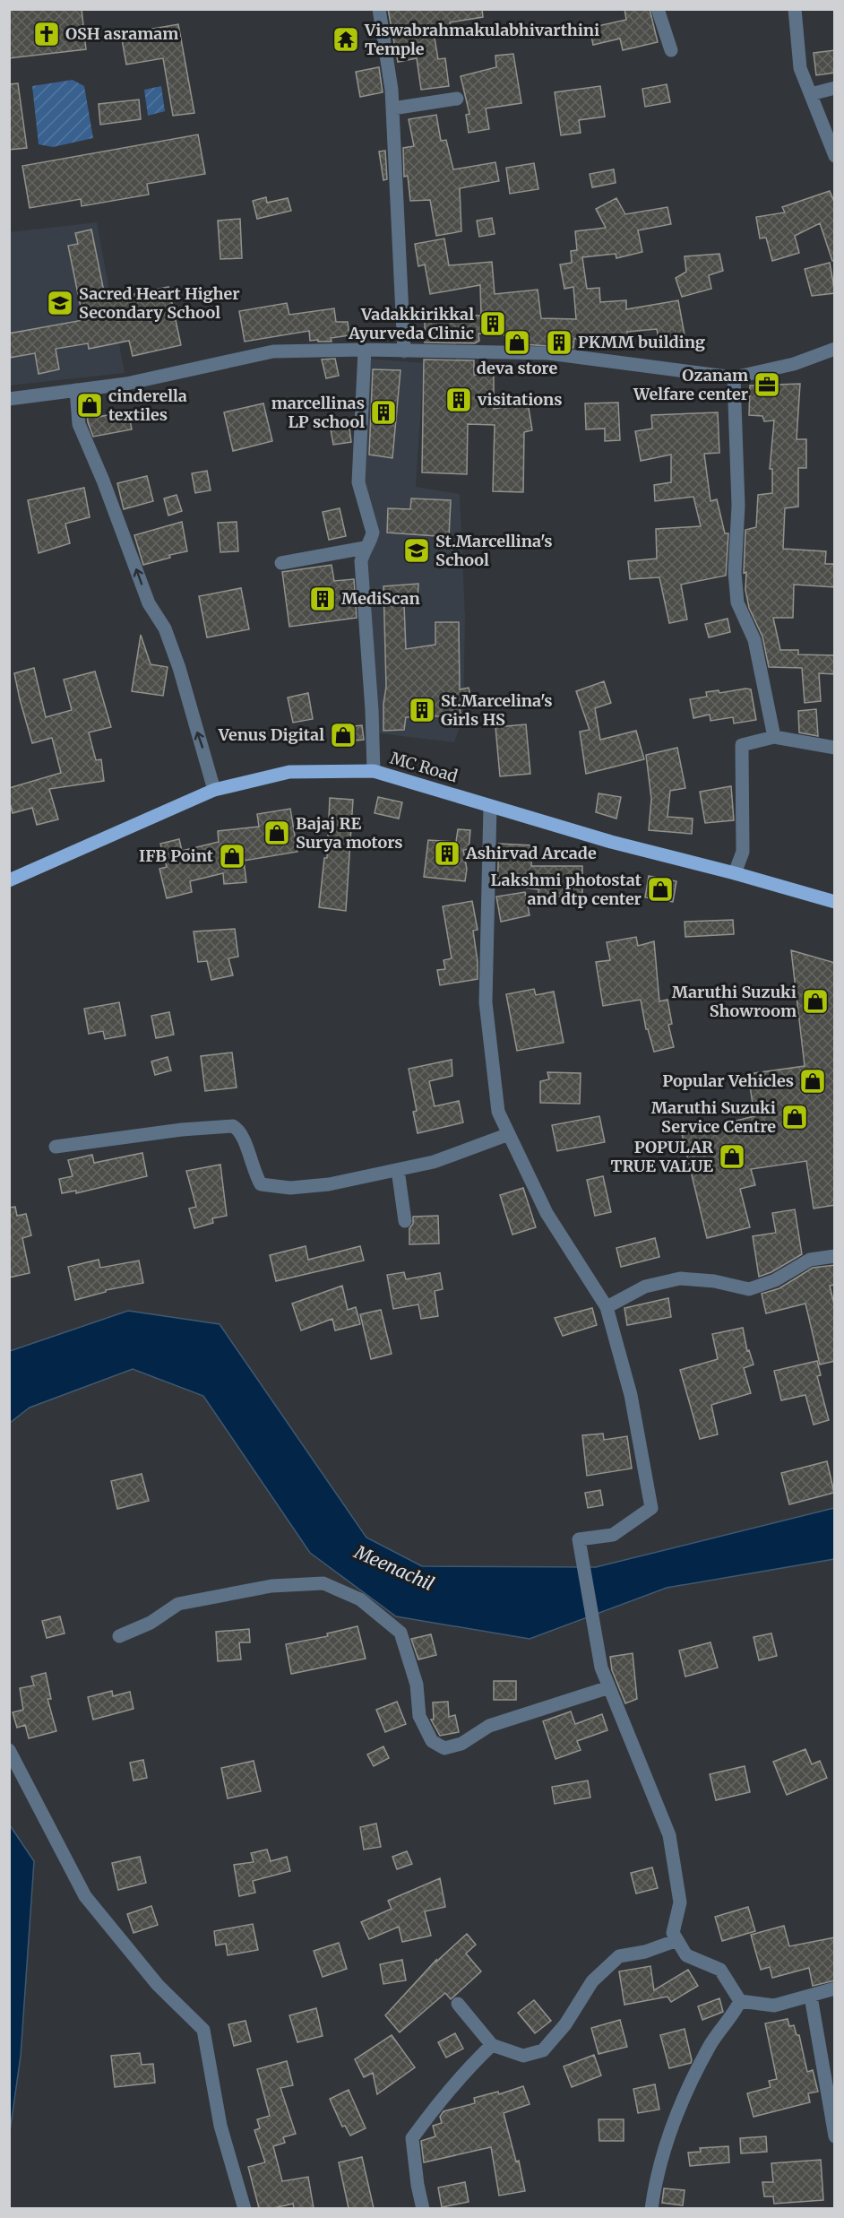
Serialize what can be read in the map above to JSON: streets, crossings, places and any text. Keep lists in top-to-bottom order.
{
  "streets": {
    "main road": ["MC Road"]
  },
  "water": ["Meenachil"],
  "places": {
    "church": ["OSH asramam"],
    "temple": ["Viswabrahmakulabhivarthini Temple"],
    "school or university": ["Sacred Heart Higher Secondary School", "St.Marcellina's School"],
    "building": [
      "Vadakkirikkal Ayurveda Clinic",
      "PKMM building",
      "visitations",
      "marcellinas LP school",
      "MediScan",
      "St.Marcelina's Girls HS",
      "Ashirvad Arcade"
    ],
    "shop": [
      "deva store",
      "cinderella textiles",
      "Venus Digital",
      "Bajaj RE Surya motors",
      "IFB Point",
      "Lakshmi photostat and dtp center",
      "Maruthi Suzuki Showroom",
      "Popular Vehicles",
      "Maruthi Suzuki Service Centre",
      "POPULAR TRUE VALUE"
    ],
    "office": ["Ozanam Welfare center"]
  }
}
